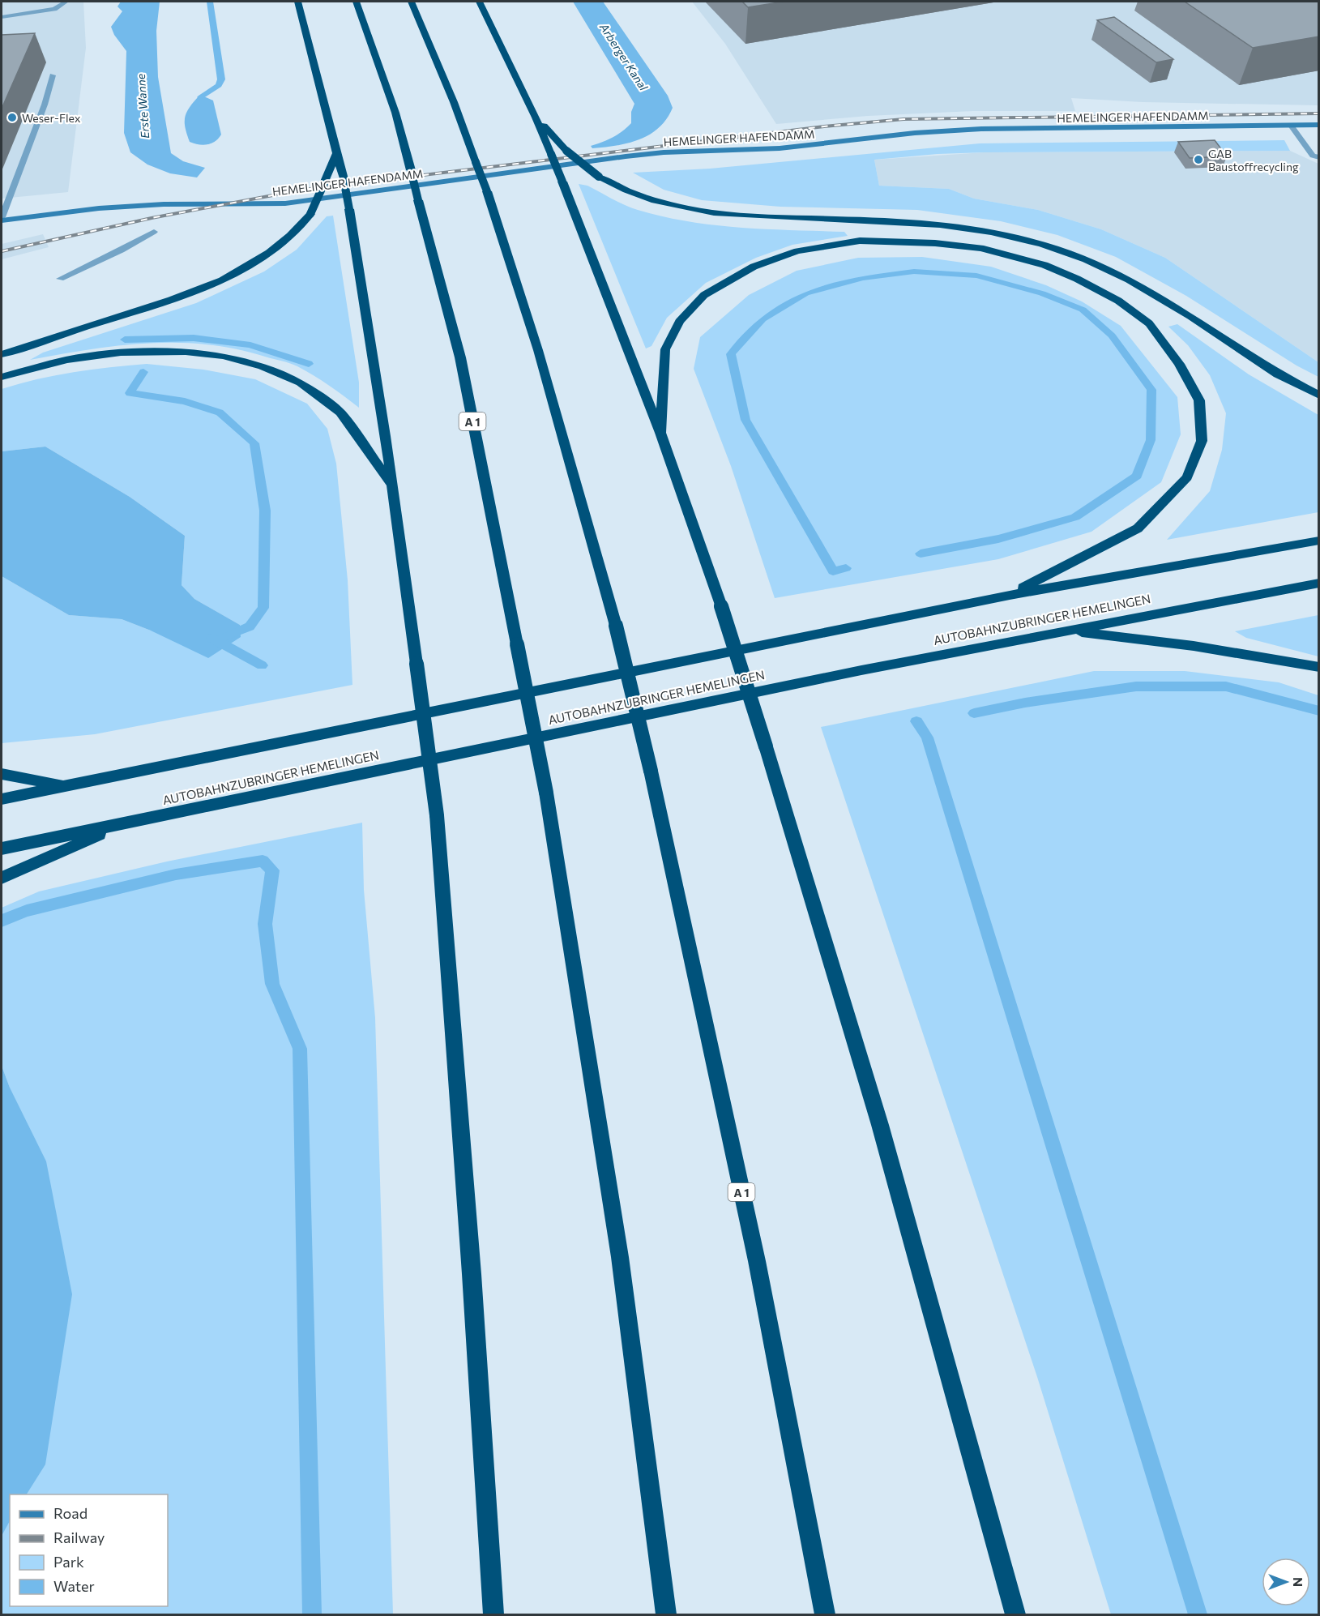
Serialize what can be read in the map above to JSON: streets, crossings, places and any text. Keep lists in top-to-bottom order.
{
  "streets": {
    "highway": ["A 1", "AUTOBAHNZUBRINGER HEMELINGEN"],
    "street": ["HEMELINGER HAFENDAMM"]
  },
  "water": ["Arberger Kanal", "Erste Wanne"],
  "places": ["Weser-Flex", "GAB Baustoffrecycling"],
  "legend": [
    "Road",
    "Railway",
    "Park",
    "Water"
  ],
  "north": "right"
}
